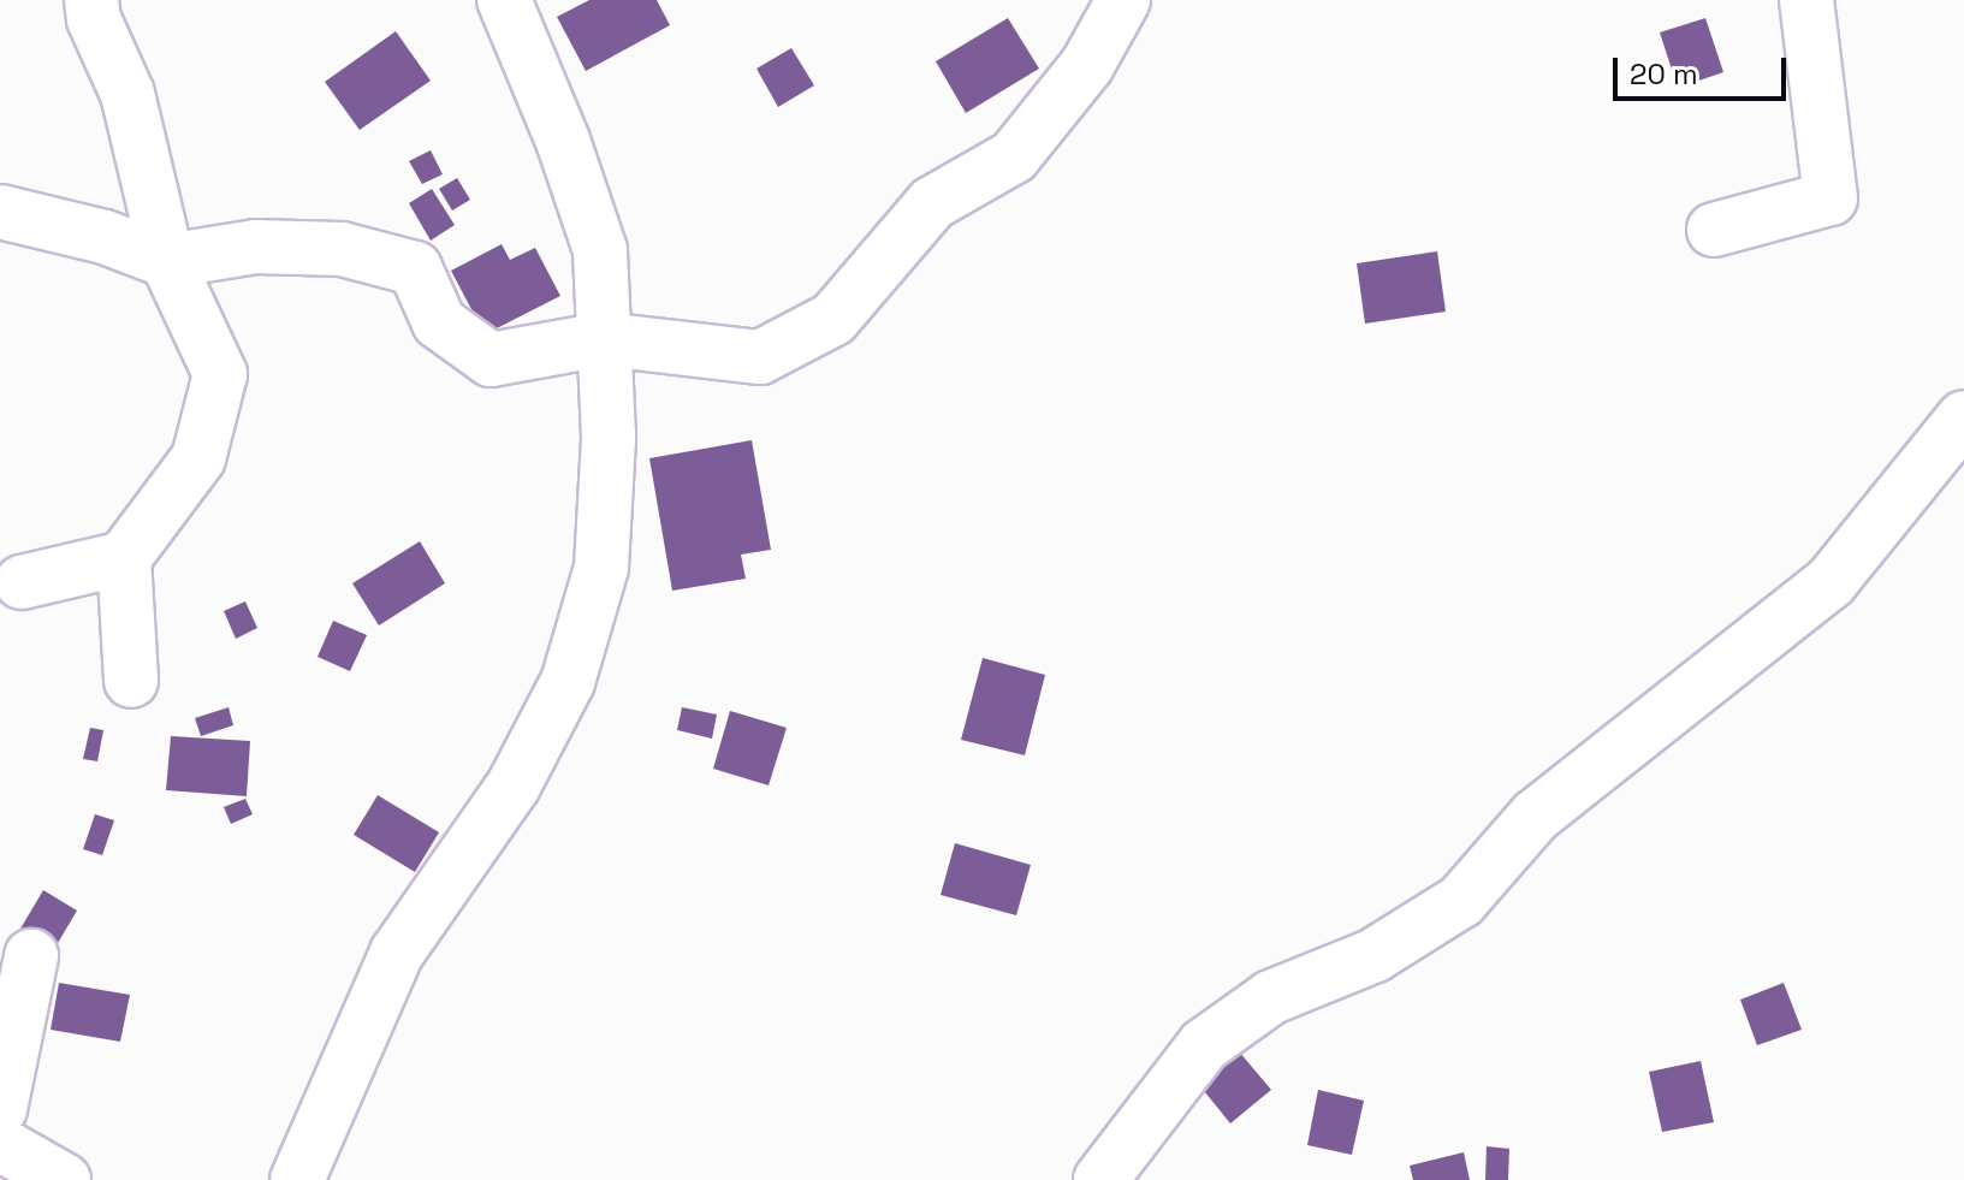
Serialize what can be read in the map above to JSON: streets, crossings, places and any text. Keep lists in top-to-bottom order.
{
  "scale_bar": "20 m"
}
